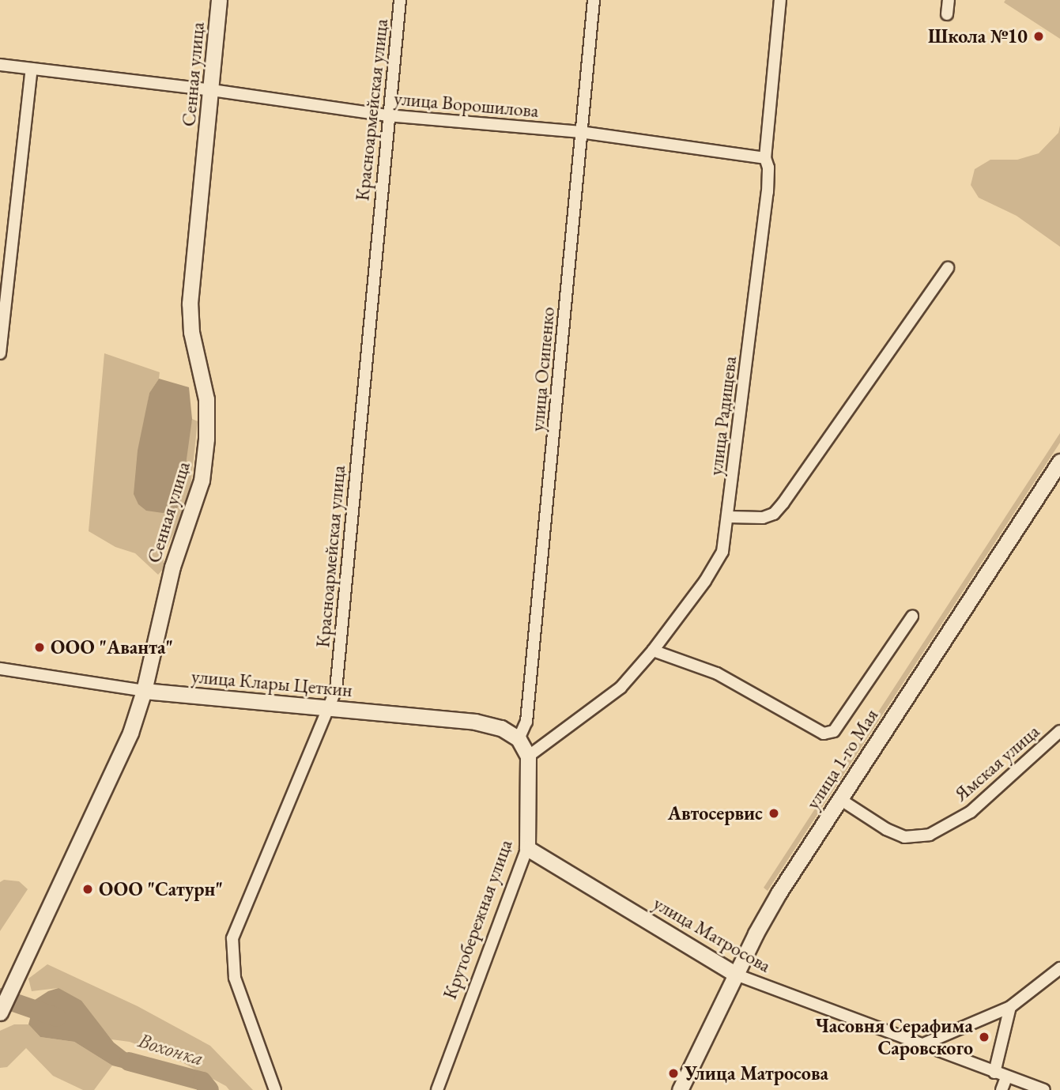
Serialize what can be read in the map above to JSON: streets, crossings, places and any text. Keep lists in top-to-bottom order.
{
  "streets": {
    "street": [
      "Сенная улица",
      "улица Ворошилова",
      "Красноармейская улица",
      "улица Осипенко",
      "улица Радищева",
      "улица Клары Цеткин",
      "улица 1-го Мая",
      "Ямская улица",
      "Крутобережная улица",
      "улица Матросова"
    ]
  },
  "crossings": [
    ["Сенная улица", "улица Ворошилова"],
    ["Сенная улица", "улица Клары Цеткин"],
    ["улица Ворошилова", "Красноармейская улица"],
    ["улица Ворошилова", "улица Осипенко"],
    ["улица Ворошилова", "улица Радищева"],
    ["Красноармейская улица", "улица Клары Цеткин"],
    ["улица Осипенко", "улица Клары Цеткин"],
    ["улица Радищева", "Крутобережная улица"],
    ["улица 1-го Мая", "Ямская улица"],
    ["улица 1-го Мая", "улица Матросова"],
    ["Крутобережная улица", "улица Матросова"]
  ],
  "water": ["Вохонка"],
  "places": [
    "Школа №10",
    "ООО \"Аванта\"",
    "Автосервис",
    "ООО \"Сатурн\"",
    "Часовня Серафима Саровского",
    "Улица Матросова"
  ]
}
